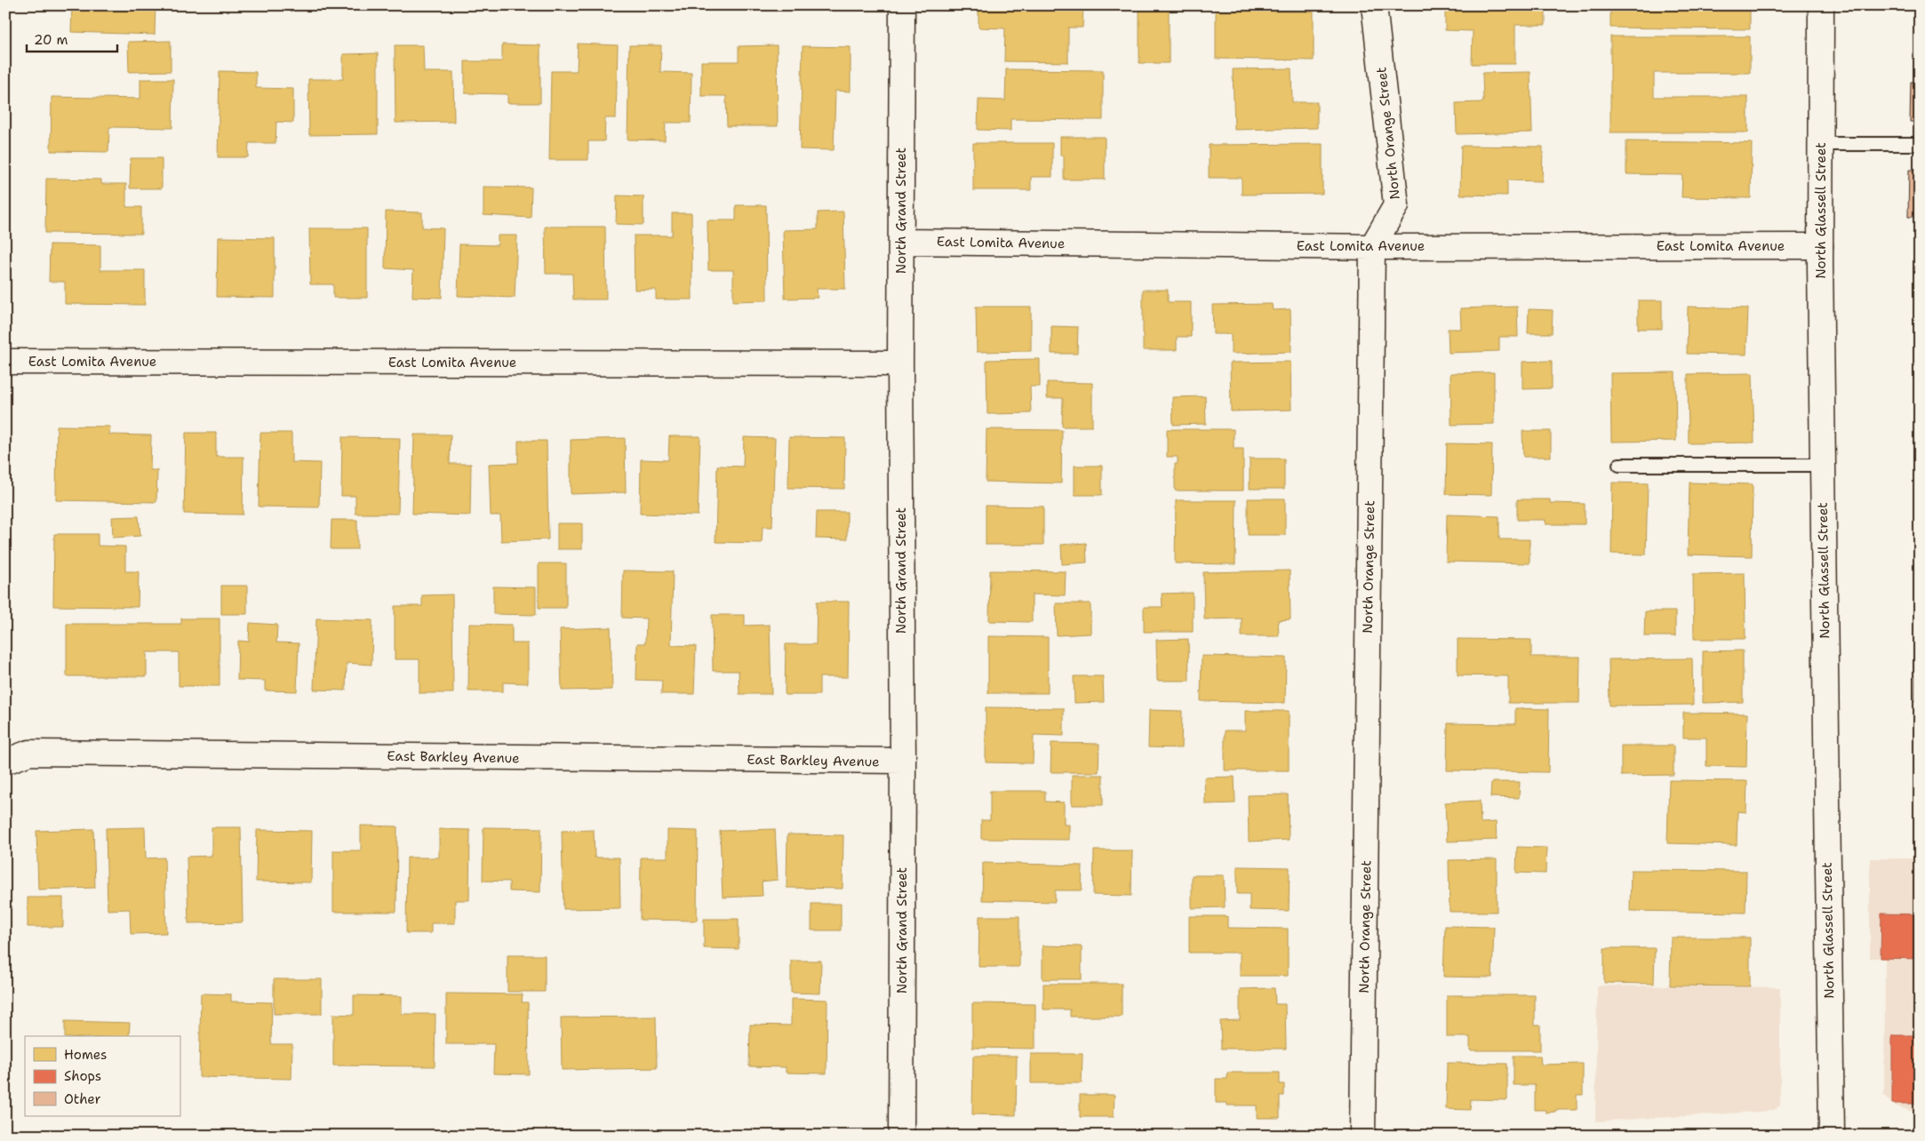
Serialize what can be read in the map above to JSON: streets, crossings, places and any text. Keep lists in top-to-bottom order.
{
  "streets": {
    "street": [
      "North Orange Street",
      "North Grand Street",
      "North Glassell Street",
      "East Lomita Avenue",
      "East Barkley Avenue"
    ]
  },
  "crossings": [
    ["North Orange Street", "East Lomita Avenue"],
    ["North Grand Street", "East Lomita Avenue"],
    ["North Grand Street", "East Barkley Avenue"],
    ["North Glassell Street", "East Lomita Avenue"]
  ],
  "legend": ["Homes", "Shops", "Other"],
  "scale_bar": "20 m"
}
